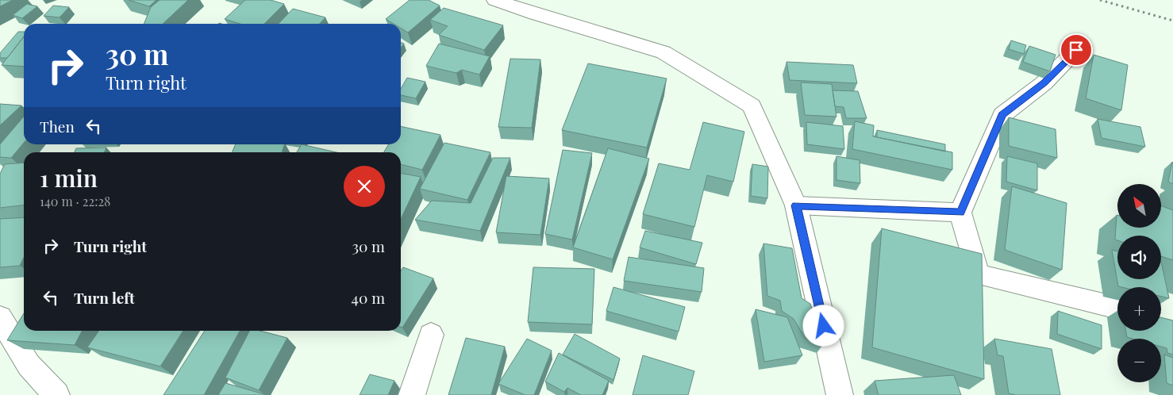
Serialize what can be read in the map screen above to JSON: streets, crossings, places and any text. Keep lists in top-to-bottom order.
{
  "north": "top left",
  "page": {
    "turn": ["30 m", "Turn right"],
    "then": "Then",
    "heading": ["1 min", "140 m · 22:28"],
    "map_buttons": ["+", "−"],
    "list": [
      {
        "name": "Turn right",
        "value": "30 m"
      },
      {
        "name": "Turn left",
        "value": "40 m"
      }
    ]
  }
}
